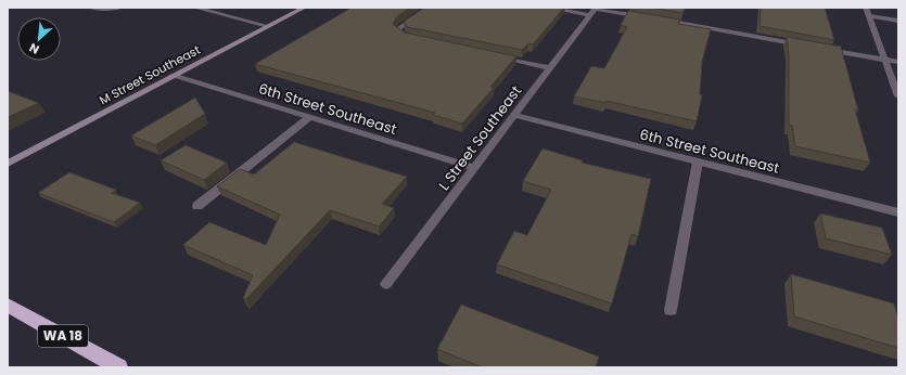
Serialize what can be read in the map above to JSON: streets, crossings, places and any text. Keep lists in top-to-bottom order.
{
  "streets": {
    "highway": ["WA 18"],
    "main road": ["M Street Southeast"],
    "street": ["6th Street Southeast", "L Street Southeast"]
  },
  "crossings": [
    ["M Street Southeast", "6th Street Southeast"],
    ["6th Street Southeast", "L Street Southeast"]
  ],
  "north": "bottom left"
}
